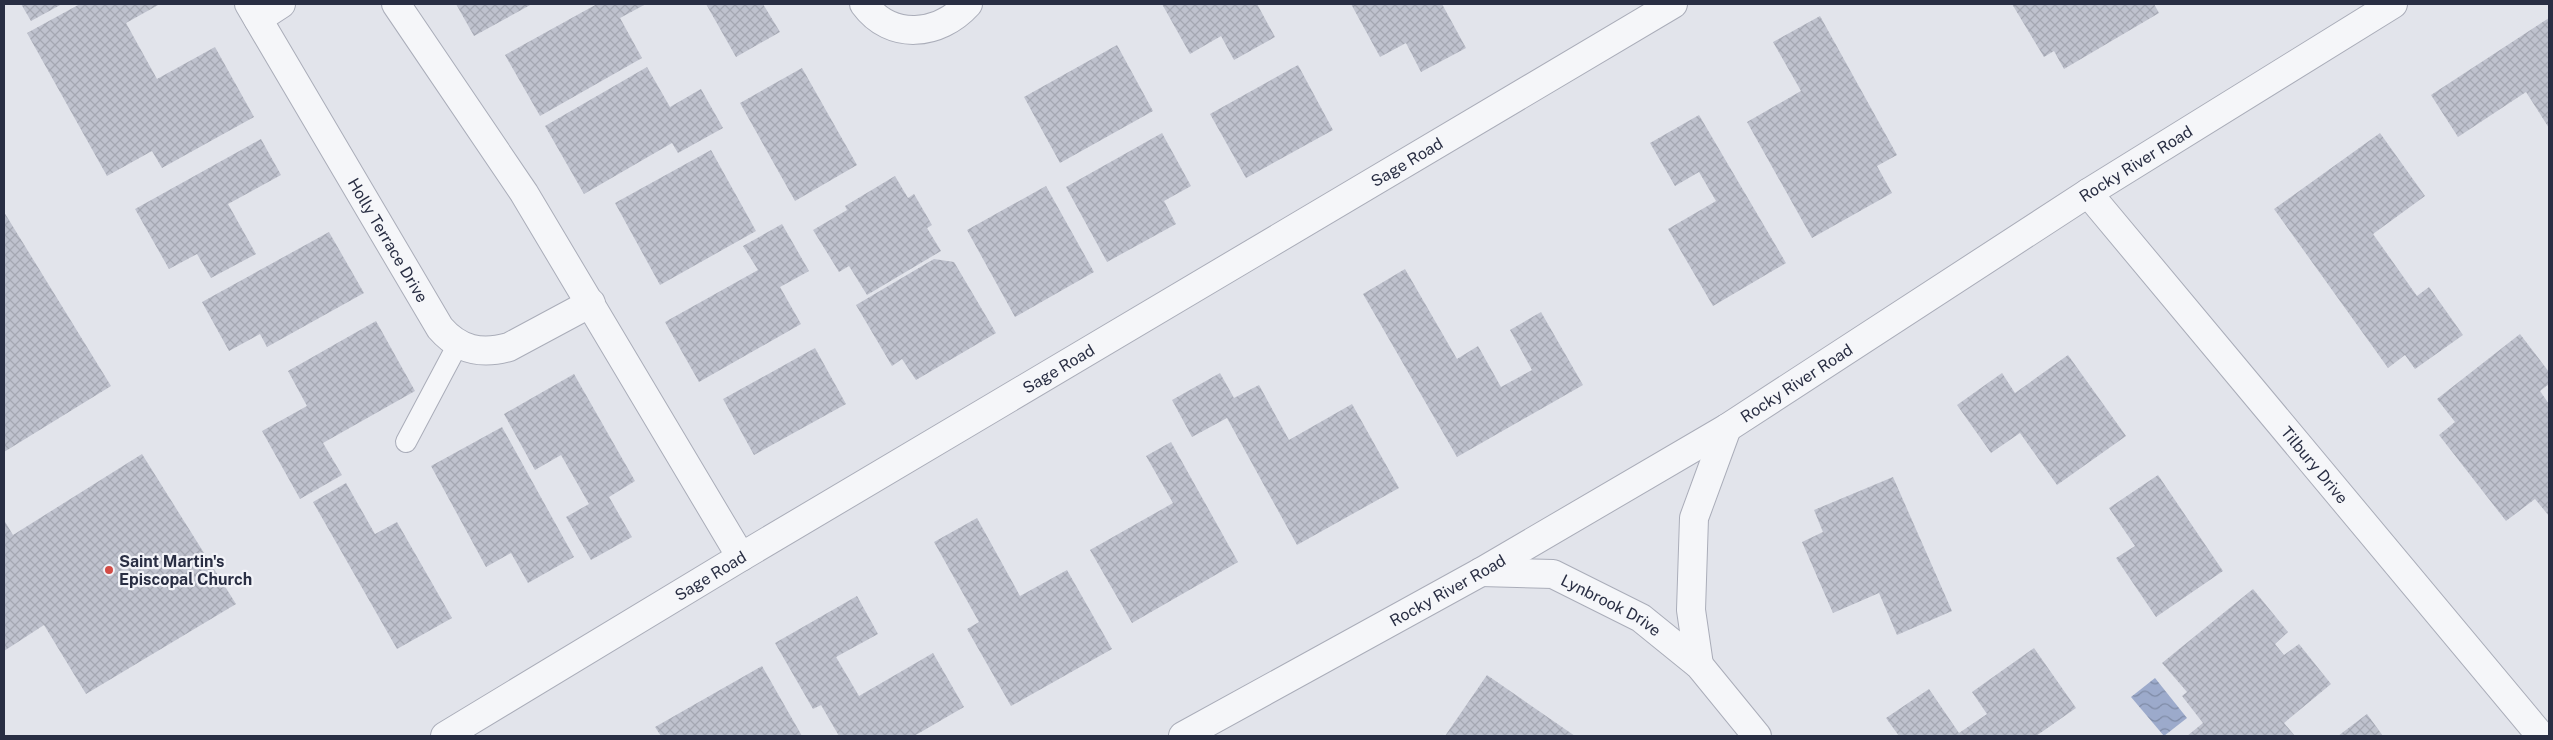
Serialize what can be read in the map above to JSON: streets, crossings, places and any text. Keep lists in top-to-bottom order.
{
  "streets": {
    "street": [
      "Sage Road",
      "Rocky River Road",
      "Holly Terrace Drive",
      "Tilbury Drive",
      "Lynbrook Drive"
    ]
  },
  "crossings": [
    ["Rocky River Road", "Tilbury Drive"],
    ["Rocky River Road", "Lynbrook Drive"]
  ],
  "places": ["Saint Martin's Episcopal Church"]
}
